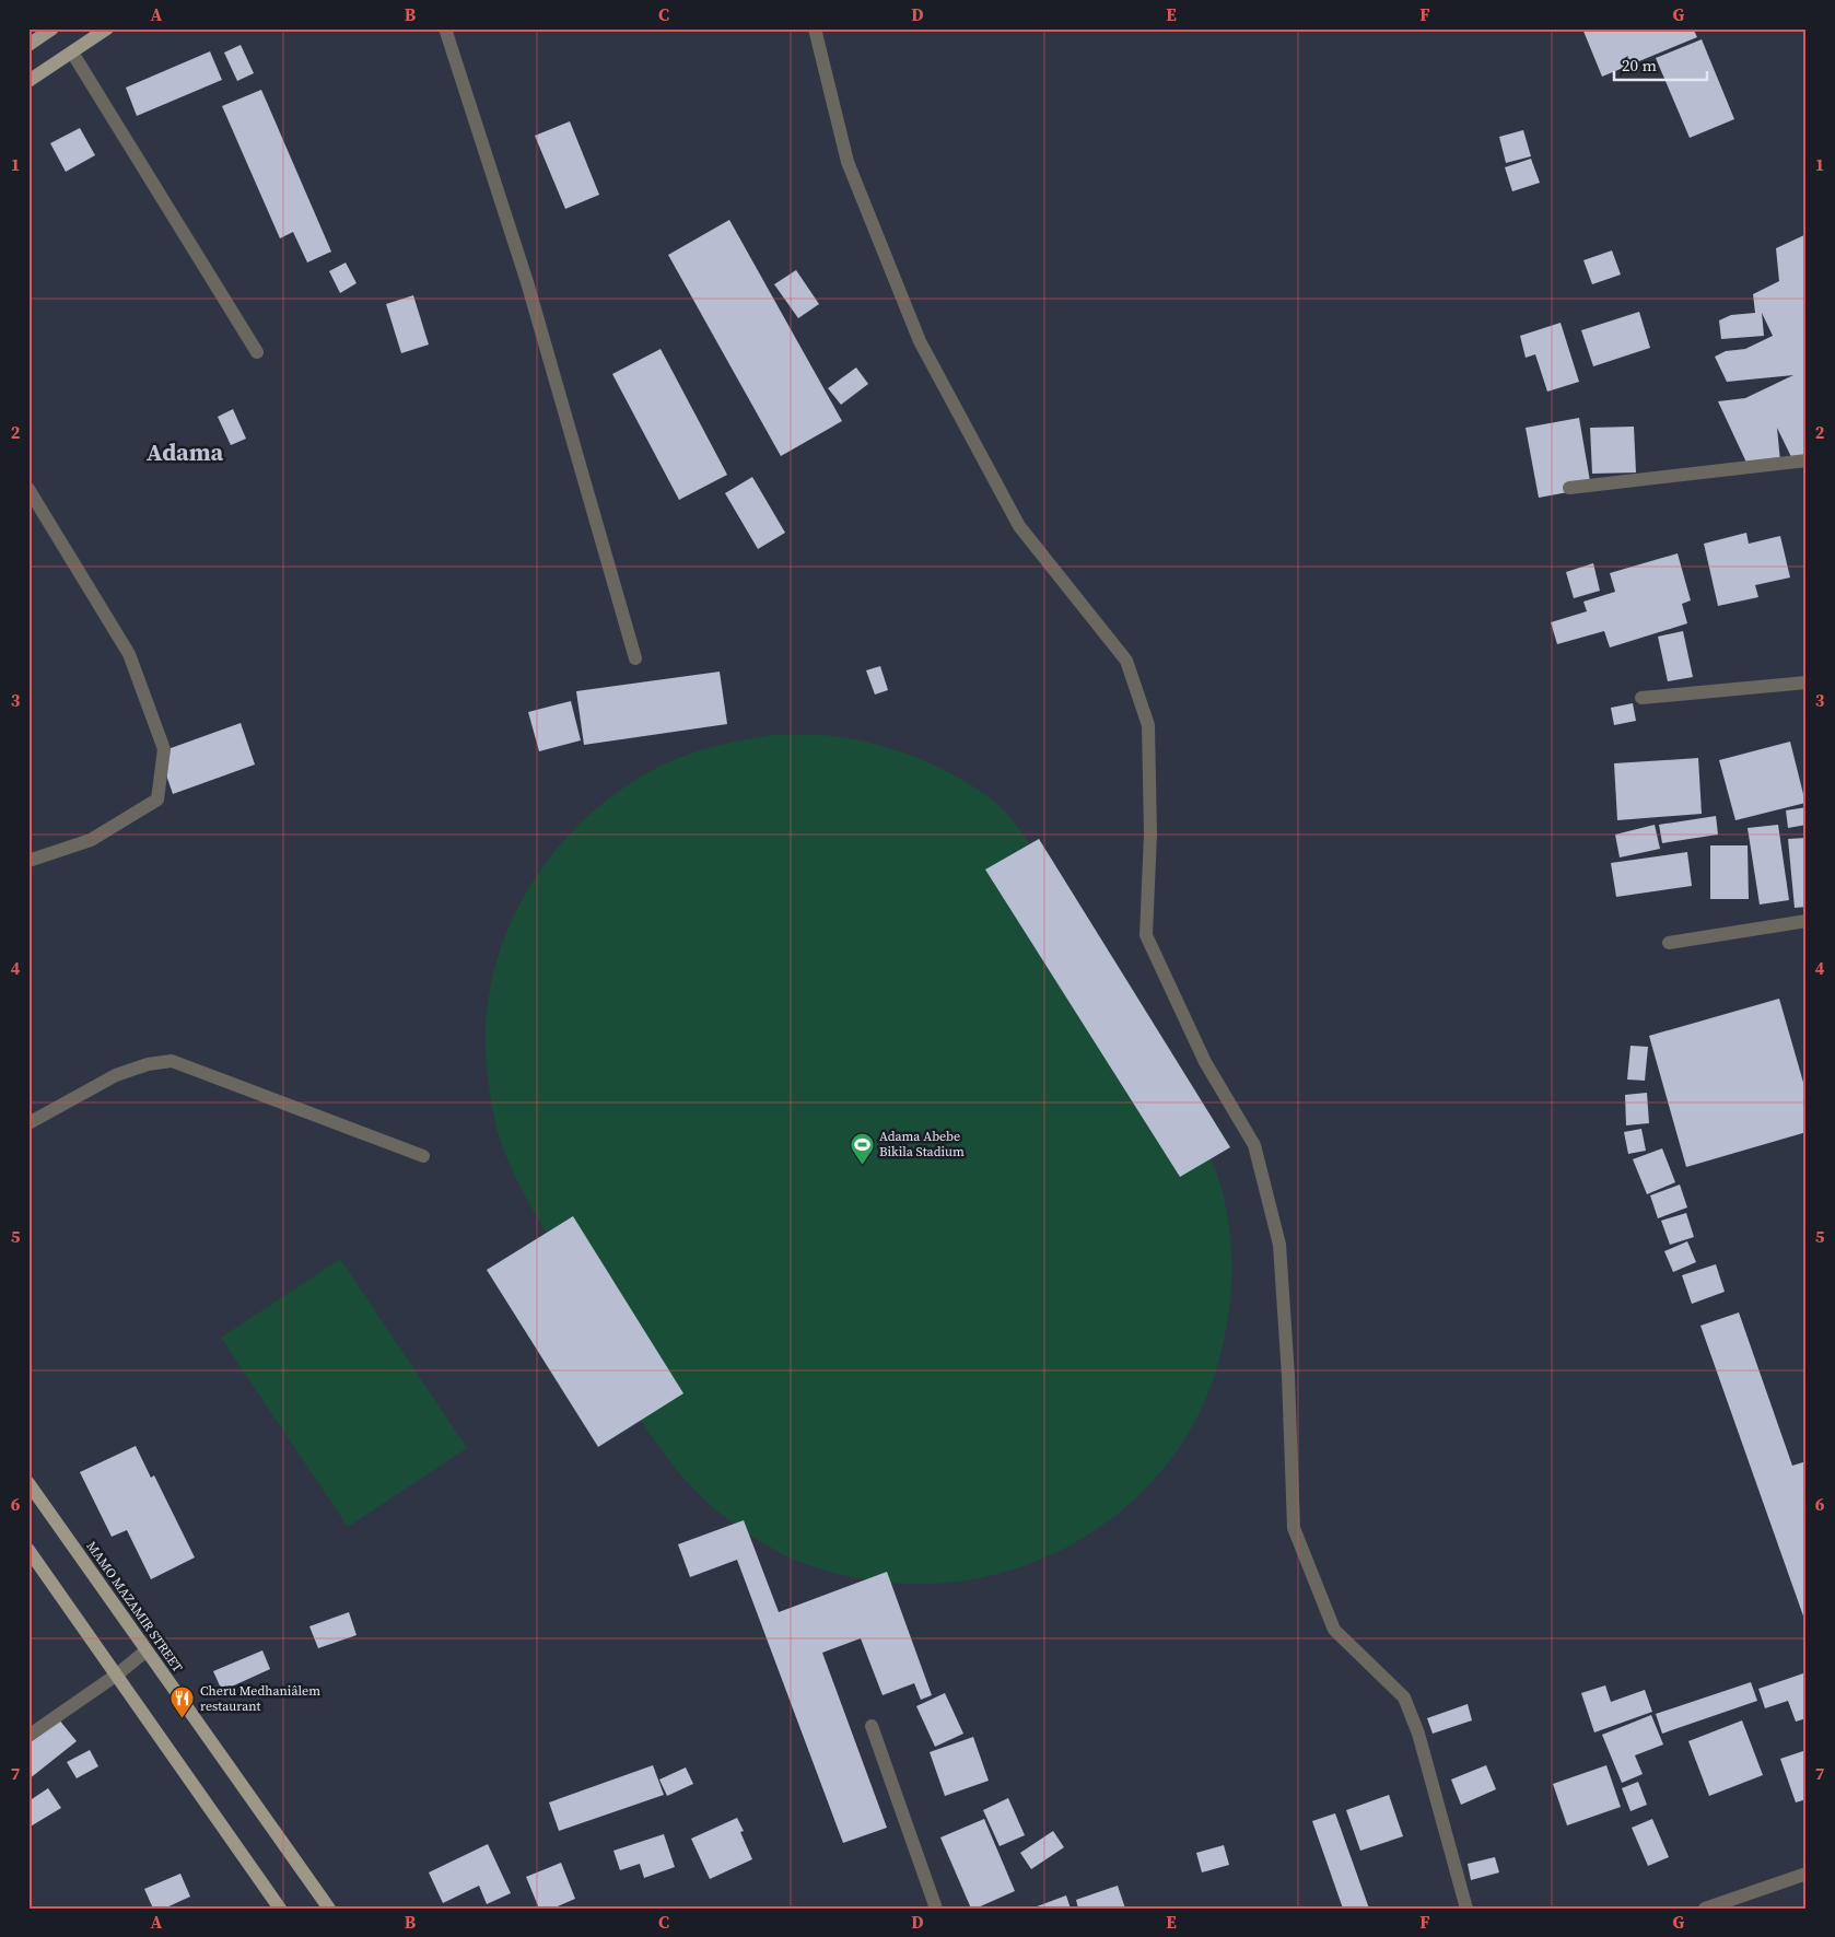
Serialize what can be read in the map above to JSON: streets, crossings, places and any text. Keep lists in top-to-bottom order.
{
  "streets": {
    "main road": ["MAMO MAZAMIR STREET"]
  },
  "districts": ["Adama"],
  "places": {
    "sports": ["Adama Abebe Bikila Stadium"],
    "restaurant": ["Cheru Medhaniâlem restaurant"]
  },
  "scale_bar": "20 m",
  "grid": {
    "columns": [
      "A",
      "B",
      "C",
      "D",
      "E",
      "F",
      "G"
    ],
    "rows": [
      "1",
      "2",
      "3",
      "4",
      "5",
      "6",
      "7"
    ]
  }
}
